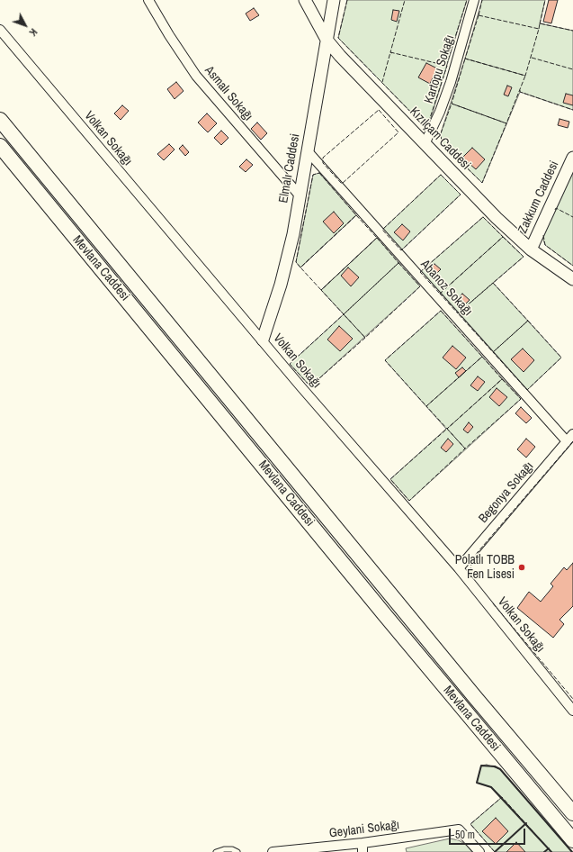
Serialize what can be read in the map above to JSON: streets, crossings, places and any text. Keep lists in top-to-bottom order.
{
  "streets": {
    "main road": ["Mevlana Caddesi"],
    "street": [
      "Kartopu Sokağı",
      "Asmalı Sokağı",
      "Volkan Sokağı",
      "Kızılçam Caddesi",
      "Elmalı Caddesi",
      "Zakkum Caddesi",
      "Abanoz Sokağı",
      "Begonya Sokağı",
      "Geylani Sokağı"
    ]
  },
  "crossings": [
    ["Kartopu Sokağı", "Kızılçam Caddesi"],
    ["Asmalı Sokağı", "Elmalı Caddesi"],
    ["Volkan Sokağı", "Elmalı Caddesi"],
    ["Volkan Sokağı", "Begonya Sokağı"],
    ["Kızılçam Caddesi", "Elmalı Caddesi"],
    ["Kızılçam Caddesi", "Zakkum Caddesi"],
    ["Elmalı Caddesi", "Abanoz Sokağı"],
    ["Abanoz Sokağı", "Begonya Sokağı"]
  ],
  "places": ["Polatlı TOBB Fen Lisesi"],
  "scale_bar": "50 m",
  "north": "bottom right"
}
